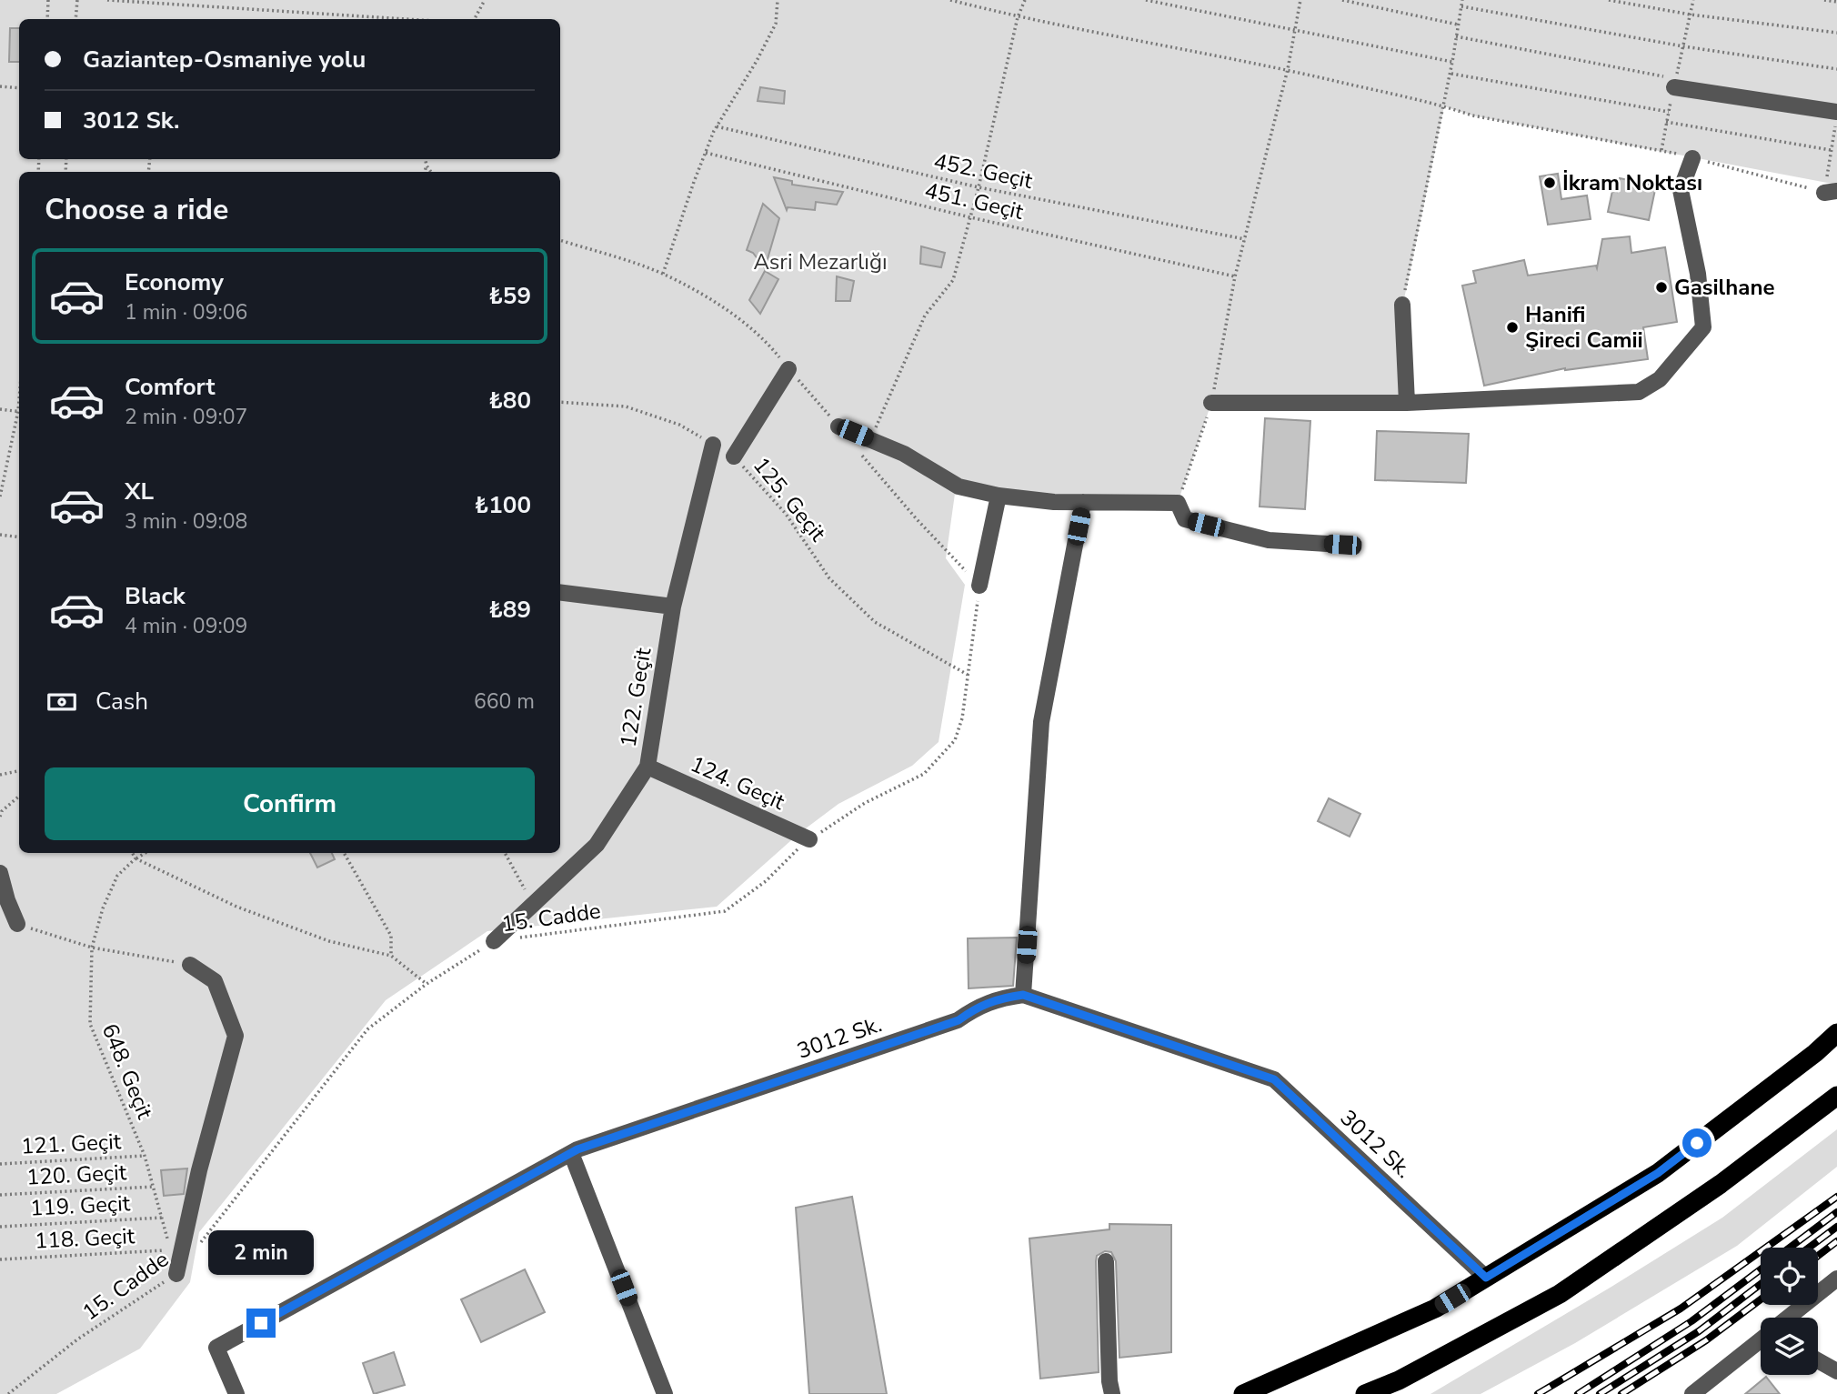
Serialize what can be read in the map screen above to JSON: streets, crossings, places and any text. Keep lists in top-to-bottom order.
{
  "streets": {
    "street": ["122. Geçit", "124. Geçit", "3012 Sk."],
    "path": [
      "452. Geçit",
      "451. Geçit",
      "125. Geçit",
      "15. Cadde",
      "648. Geçit",
      "121. Geçit",
      "120. Geçit",
      "119. Geçit",
      "118. Geçit"
    ]
  },
  "crossings": [
    ["125. Geçit", "15. Cadde"],
    ["122. Geçit", "124. Geçit"],
    ["122. Geçit", "15. Cadde"],
    ["124. Geçit", "15. Cadde"],
    ["15. Cadde", "118. Geçit"],
    ["648. Geçit", "121. Geçit"],
    ["648. Geçit", "120. Geçit"],
    ["648. Geçit", "119. Geçit"]
  ],
  "parks": ["Asri Mezarlığı"],
  "places": ["İkram Noktası", "Gasilhane", "Hanifi Şireci Camii"],
  "page": {
    "banner": ["Gaziantep-Osmaniye yolu", "3012 Sk."],
    "heading": "Choose a ride",
    "list": [
      {
        "name": "Economy",
        "note": "1 min · 09:06",
        "value": "₺59"
      },
      {
        "name": "Comfort",
        "note": "2 min · 09:07",
        "value": "₺80"
      },
      {
        "name": "XL",
        "note": "3 min · 09:08",
        "value": "₺100"
      },
      {
        "name": "Black",
        "note": "4 min · 09:09",
        "value": "₺89"
      }
    ],
    "pay": ["Cash", "660 m"],
    "buttons": "Confirm",
    "bubble": "2 min"
  }
}
